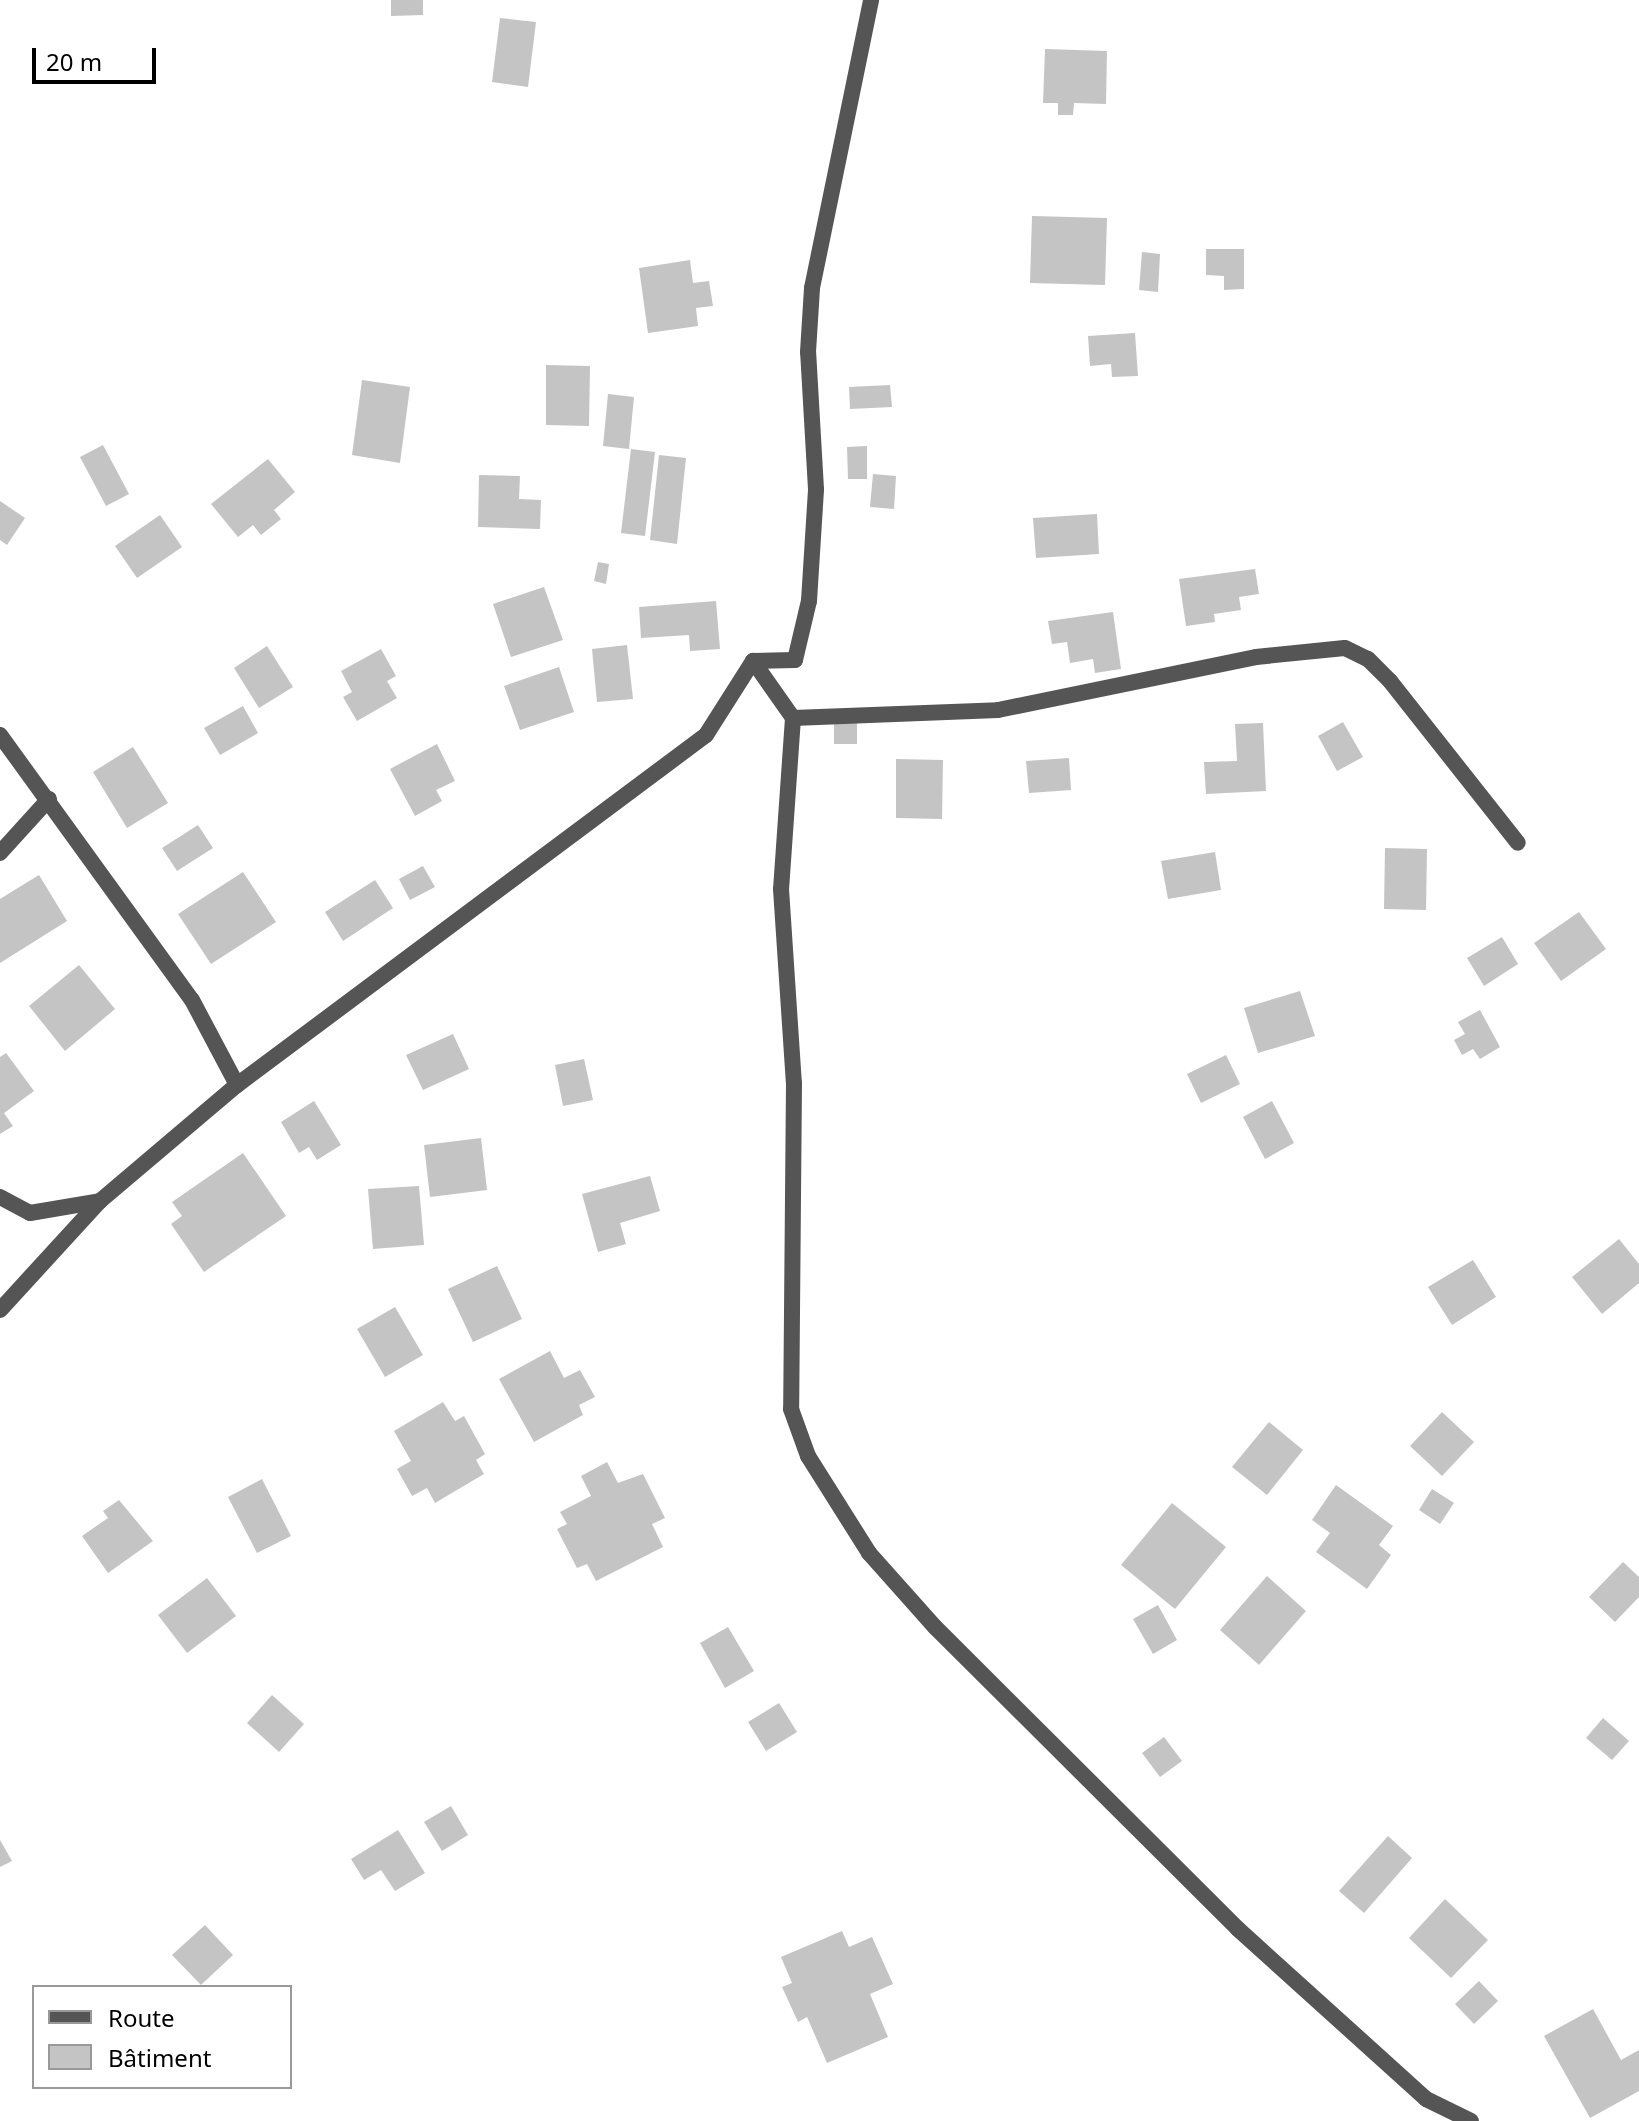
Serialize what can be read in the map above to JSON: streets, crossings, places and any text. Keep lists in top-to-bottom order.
{
  "legend": ["Route", "Bâtiment"],
  "scale_bar": "20 m"
}
